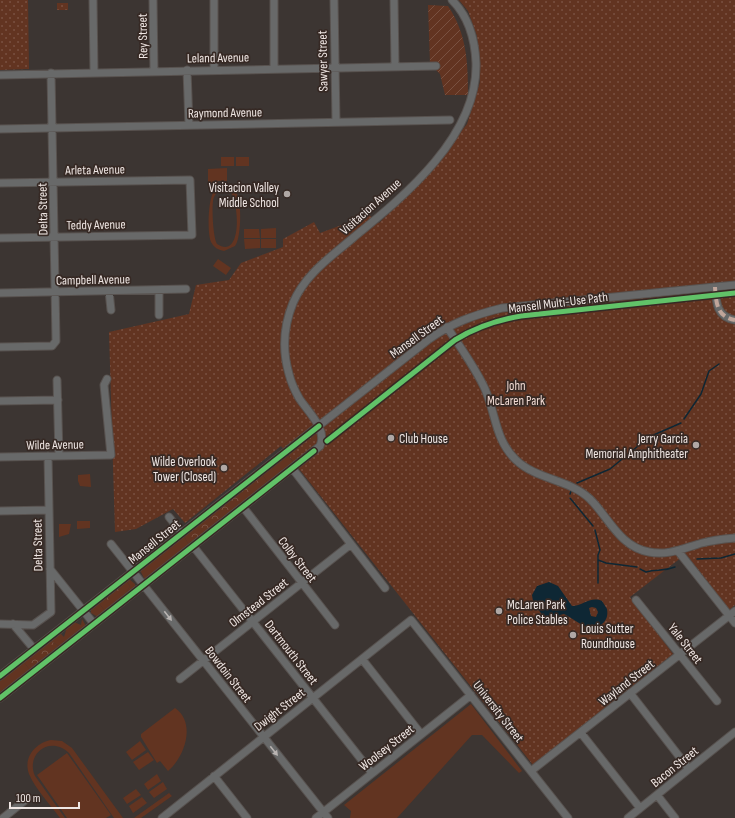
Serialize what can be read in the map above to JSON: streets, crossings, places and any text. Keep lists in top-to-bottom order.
{
  "streets": {
    "street": [
      "Rey Street",
      "Leland Avenue",
      "Sawyer Street",
      "Raymond Avenue",
      "Arleta Avenue",
      "Visitacion Avenue",
      "Delta Street",
      "Teddy Avenue",
      "Campbell Avenue",
      "Mansell Street",
      "Wilde Avenue",
      "Colby Street",
      "Olmstead Street",
      "Yale Street",
      "Dartmouth Street",
      "Bowdoin Street",
      "Wayland Street",
      "Dwight Street",
      "University Street",
      "Woolsey Street",
      "Bacon Street"
    ],
    "cycle path": ["Mansell Multi-Use Path"]
  },
  "crossings": [
    ["Rey Street", "Leland Avenue"],
    ["Leland Avenue", "Sawyer Street"],
    ["Leland Avenue", "Delta Street"],
    ["Sawyer Street", "Raymond Avenue"],
    ["Raymond Avenue", "Delta Street"],
    ["Arleta Avenue", "Delta Street"],
    ["Arleta Avenue", "Teddy Avenue"],
    ["Visitacion Avenue", "Mansell Street"],
    ["Delta Street", "Teddy Avenue"],
    ["Delta Street", "Campbell Avenue"],
    ["Delta Street", "Wilde Avenue"],
    ["Mansell Street", "Bowdoin Street"],
    ["Colby Street", "Olmstead Street"],
    ["Olmstead Street", "Dartmouth Street"],
    ["Olmstead Street", "Bowdoin Street"],
    ["Yale Street", "Wayland Street"],
    ["Dartmouth Street", "Dwight Street"],
    ["Dartmouth Street", "Woolsey Street"],
    ["Bowdoin Street", "Dwight Street"],
    ["Bowdoin Street", "Woolsey Street"],
    ["Wayland Street", "University Street"],
    ["Dwight Street", "University Street"],
    ["University Street", "Woolsey Street"]
  ],
  "one_way": ["Bowdoin Street"],
  "parks": ["John McLaren Park"],
  "places": [
    "Visitacion Valley Middle School",
    "Club House",
    "Jerry Garcia Memorial Amphitheater",
    "Wilde Overlook Tower (Closed)",
    "McLaren Park Police Stables",
    "Louis Sutter Roundhouse"
  ],
  "scale_bar": "100 m"
}
